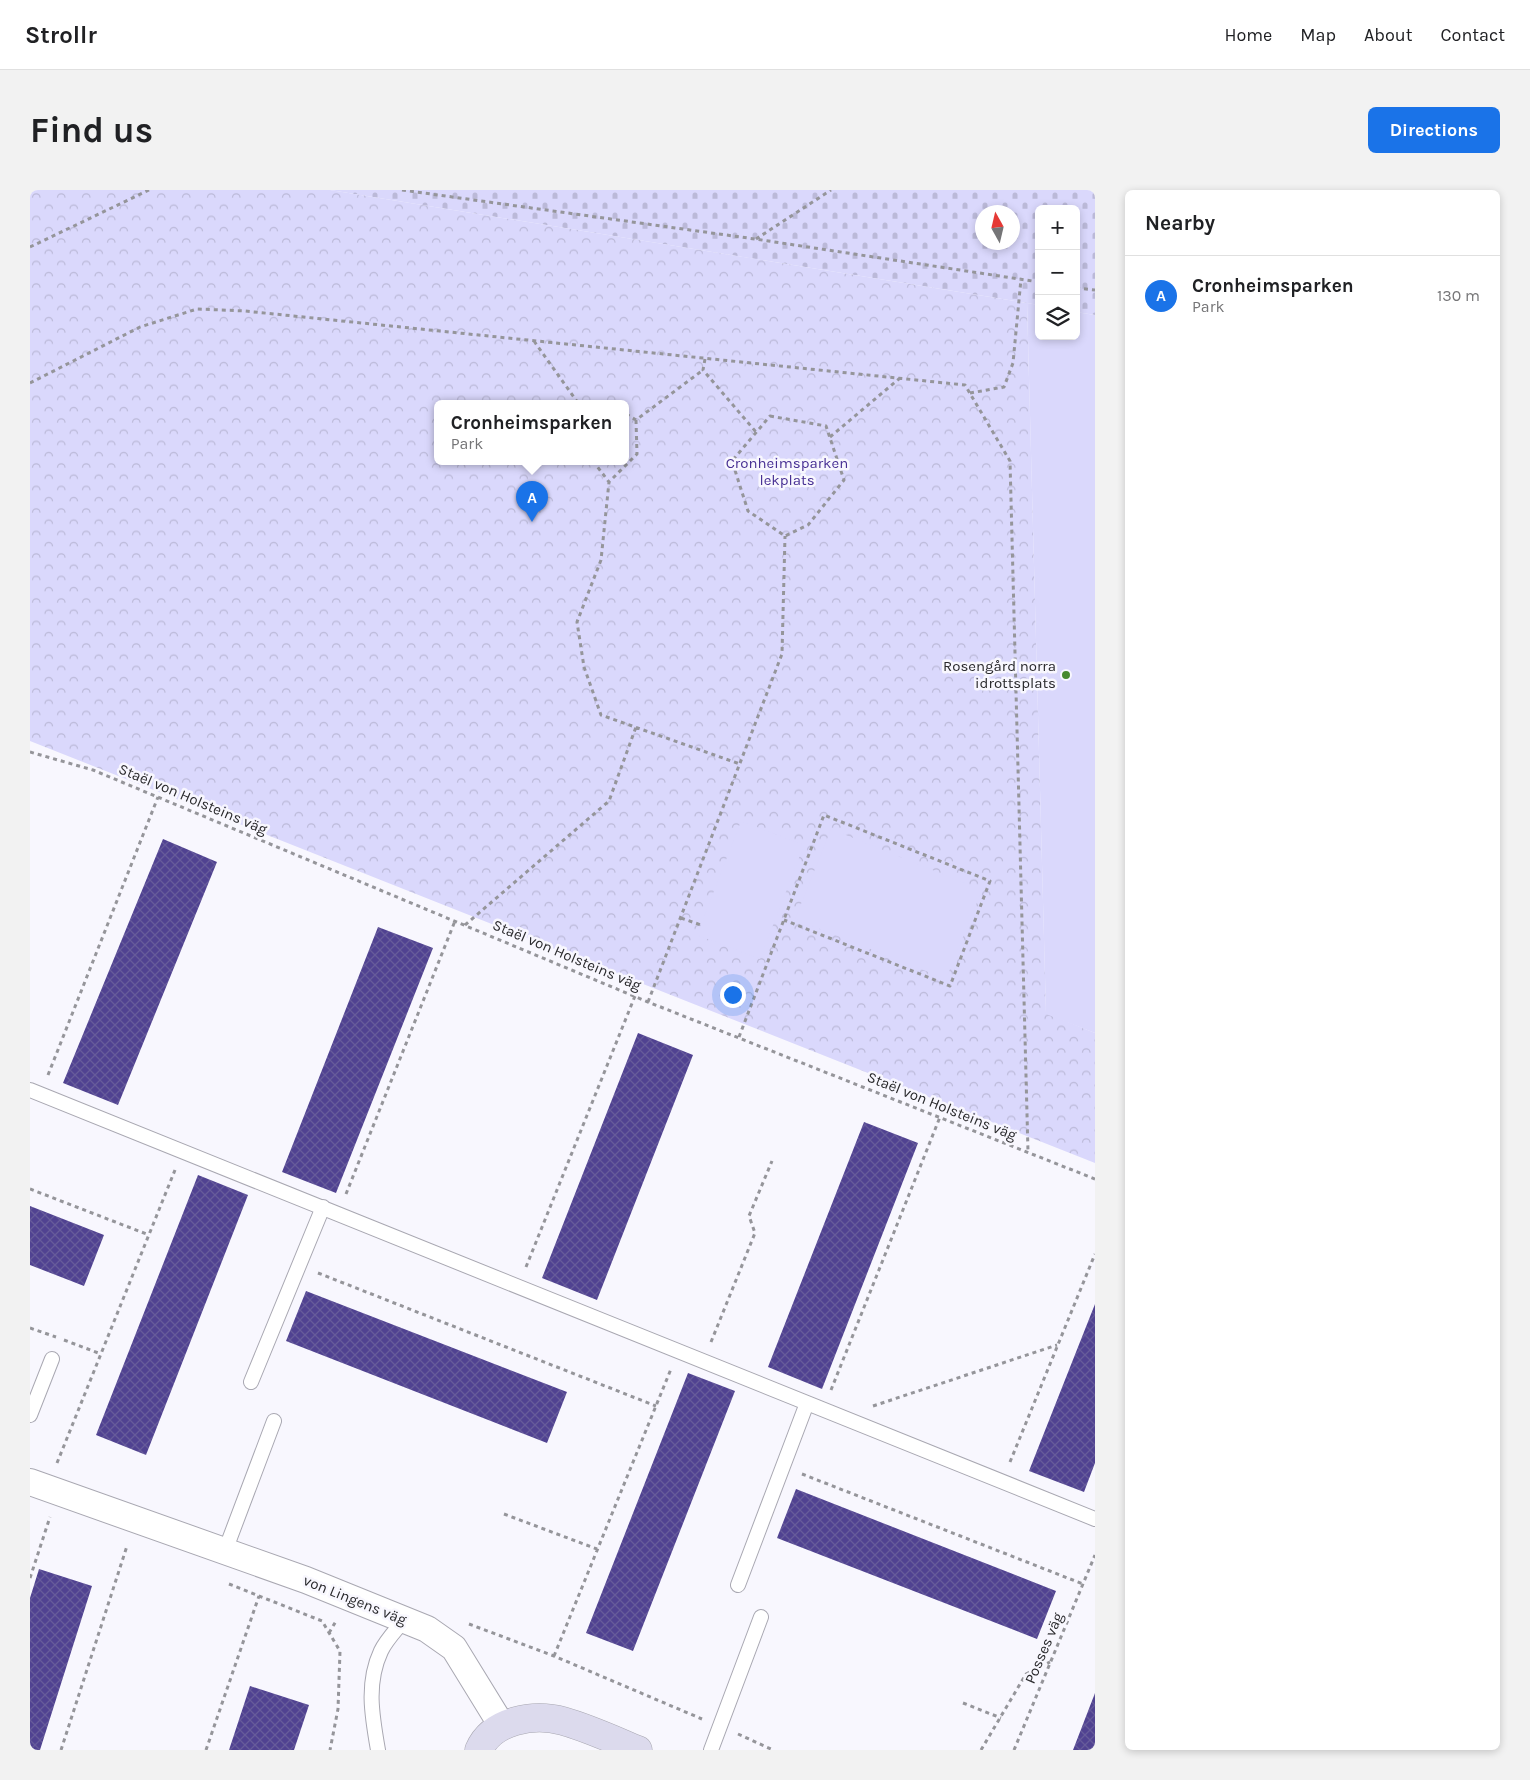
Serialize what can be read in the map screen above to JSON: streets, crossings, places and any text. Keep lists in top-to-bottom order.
{
  "streets": {
    "street": ["von Lingens väg"],
    "path": ["Staël von Holsteins väg", "Posses väg"]
  },
  "parks": ["Cronheimsparken lekplats"],
  "places": ["Rosengård norra idrottsplats"],
  "north": "top",
  "page": {
    "header": "Strollr",
    "nav": [
      "Home",
      "Map",
      "About",
      "Contact"
    ],
    "buttons": "Directions",
    "title": "Find us",
    "heading": "Nearby",
    "map_buttons": ["+", "−"],
    "list": [
      {
        "mark": "A",
        "name": "Cronheimsparken",
        "note": "Park",
        "value": "130 m"
      }
    ],
    "popup": ["Cronheimsparken", "Park"],
    "pins": "A"
  }
}
